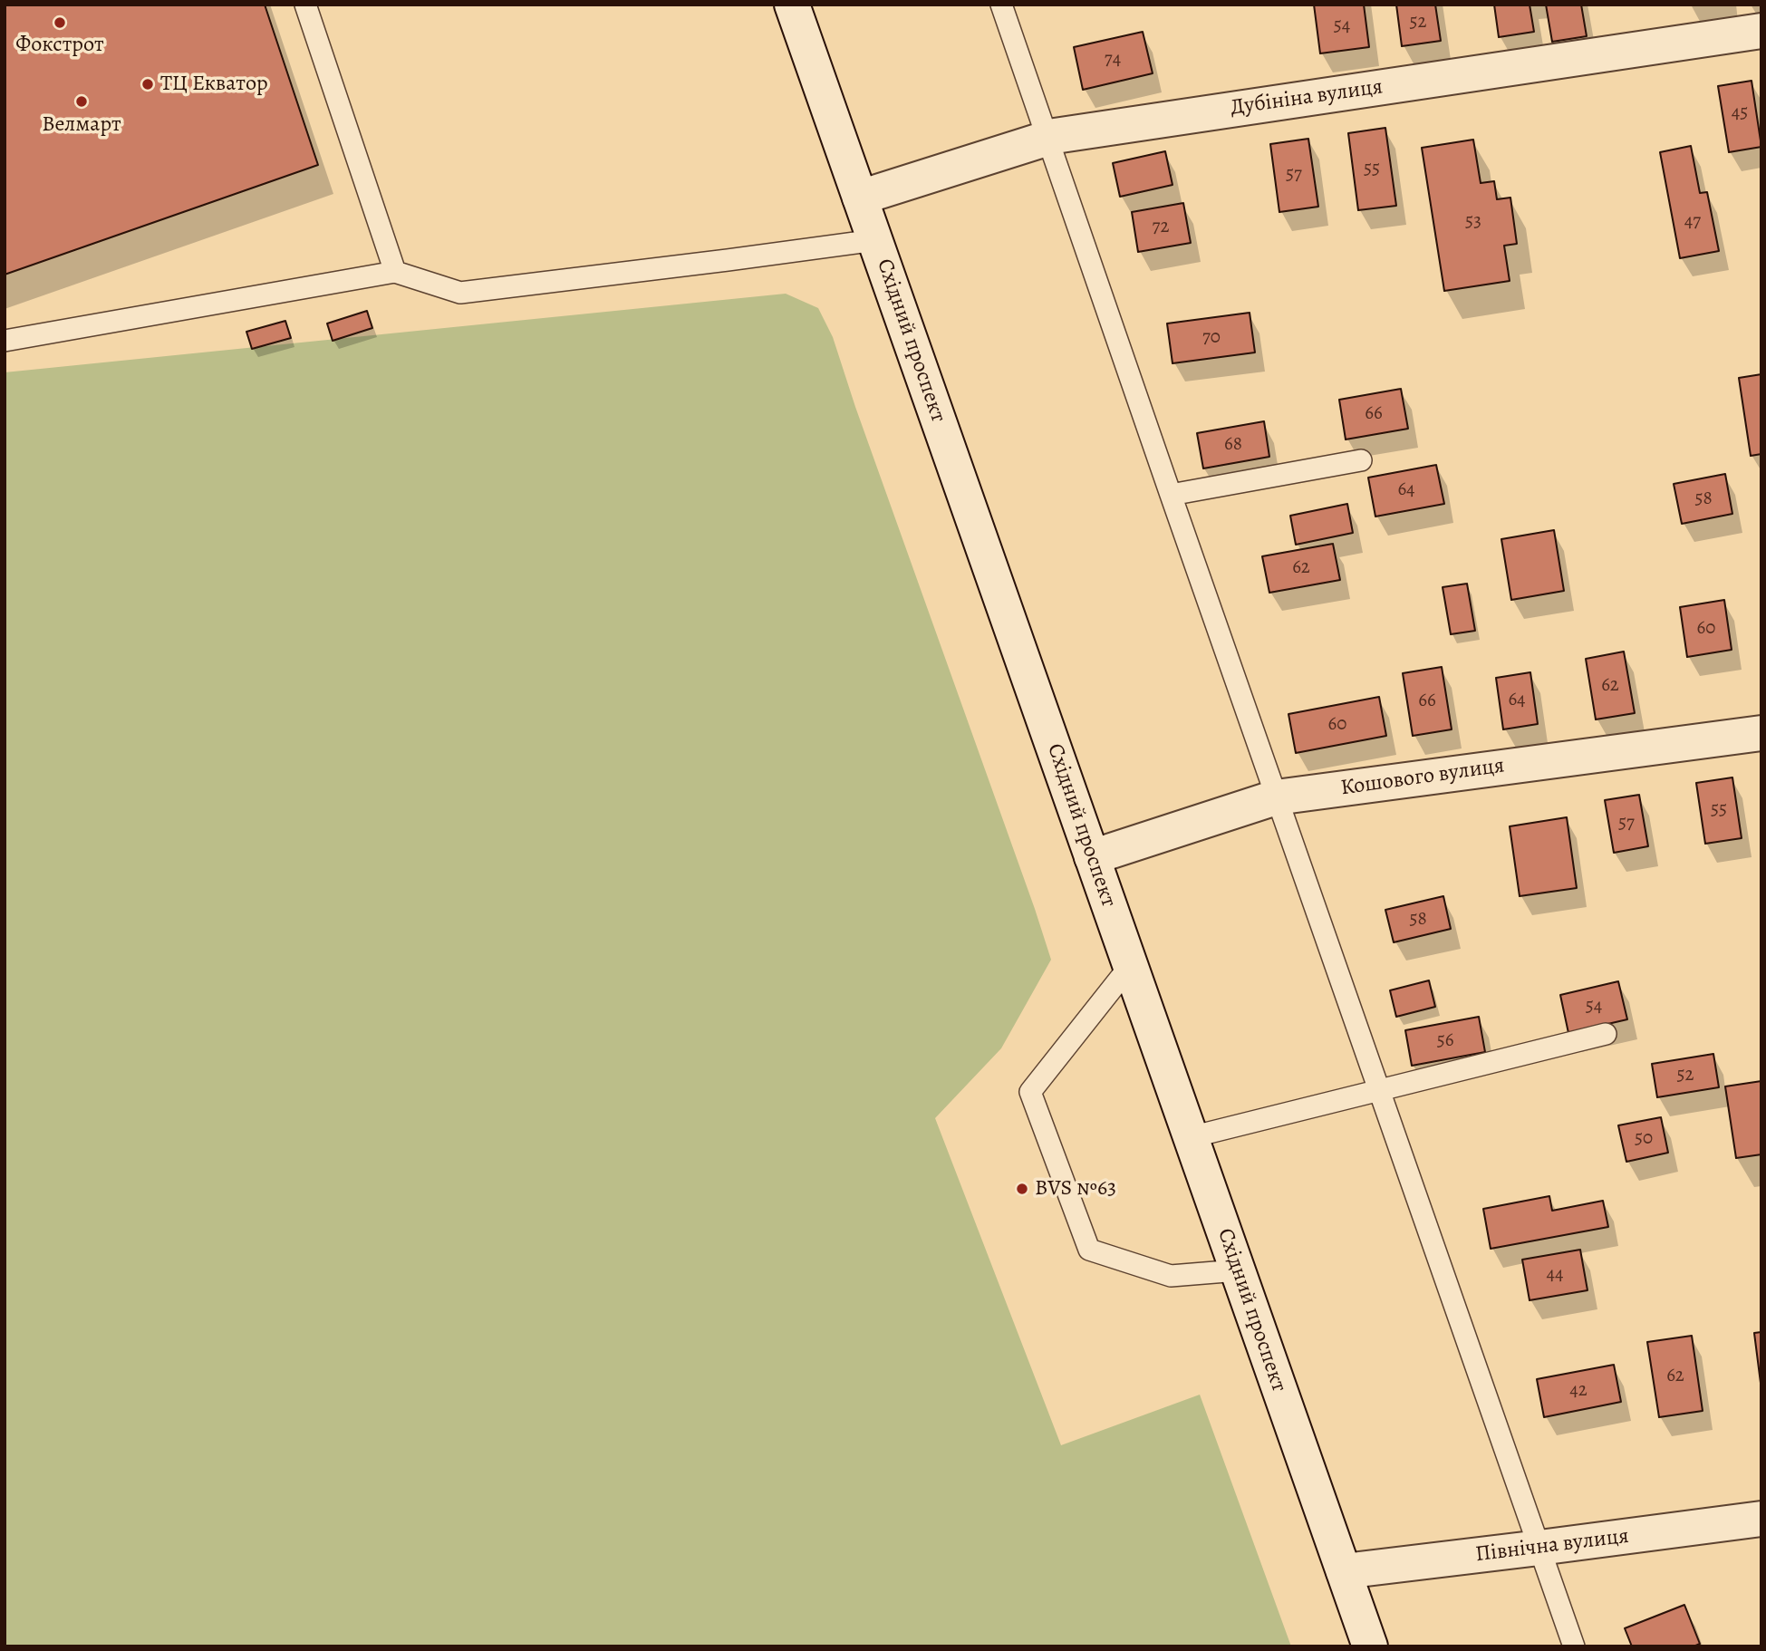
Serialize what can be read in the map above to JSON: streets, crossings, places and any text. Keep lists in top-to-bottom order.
{
  "streets": {
    "street": [
      "Дубініна вулиця",
      "Східний проспект",
      "Кошового вулиця",
      "Північна вулиця"
    ]
  },
  "crossings": [
    ["Дубініна вулиця", "Східний проспект"],
    ["Східний проспект", "Кошового вулиця"],
    ["Східний проспект", "Північна вулиця"]
  ],
  "places": [
    "Фокстрот",
    "ТЦ Екватор",
    "Велмарт",
    "BVS №63"
  ],
  "house_numbers": [
    "52",
    "54",
    "74",
    "45",
    "55",
    "57",
    "53",
    "47",
    "72",
    "70",
    "66",
    "68",
    "64",
    "58",
    "62",
    "60",
    "62",
    "64",
    "66",
    "60",
    "55",
    "57",
    "58",
    "54",
    "56",
    "52",
    "50",
    "44",
    "62",
    "42"
  ]
}
